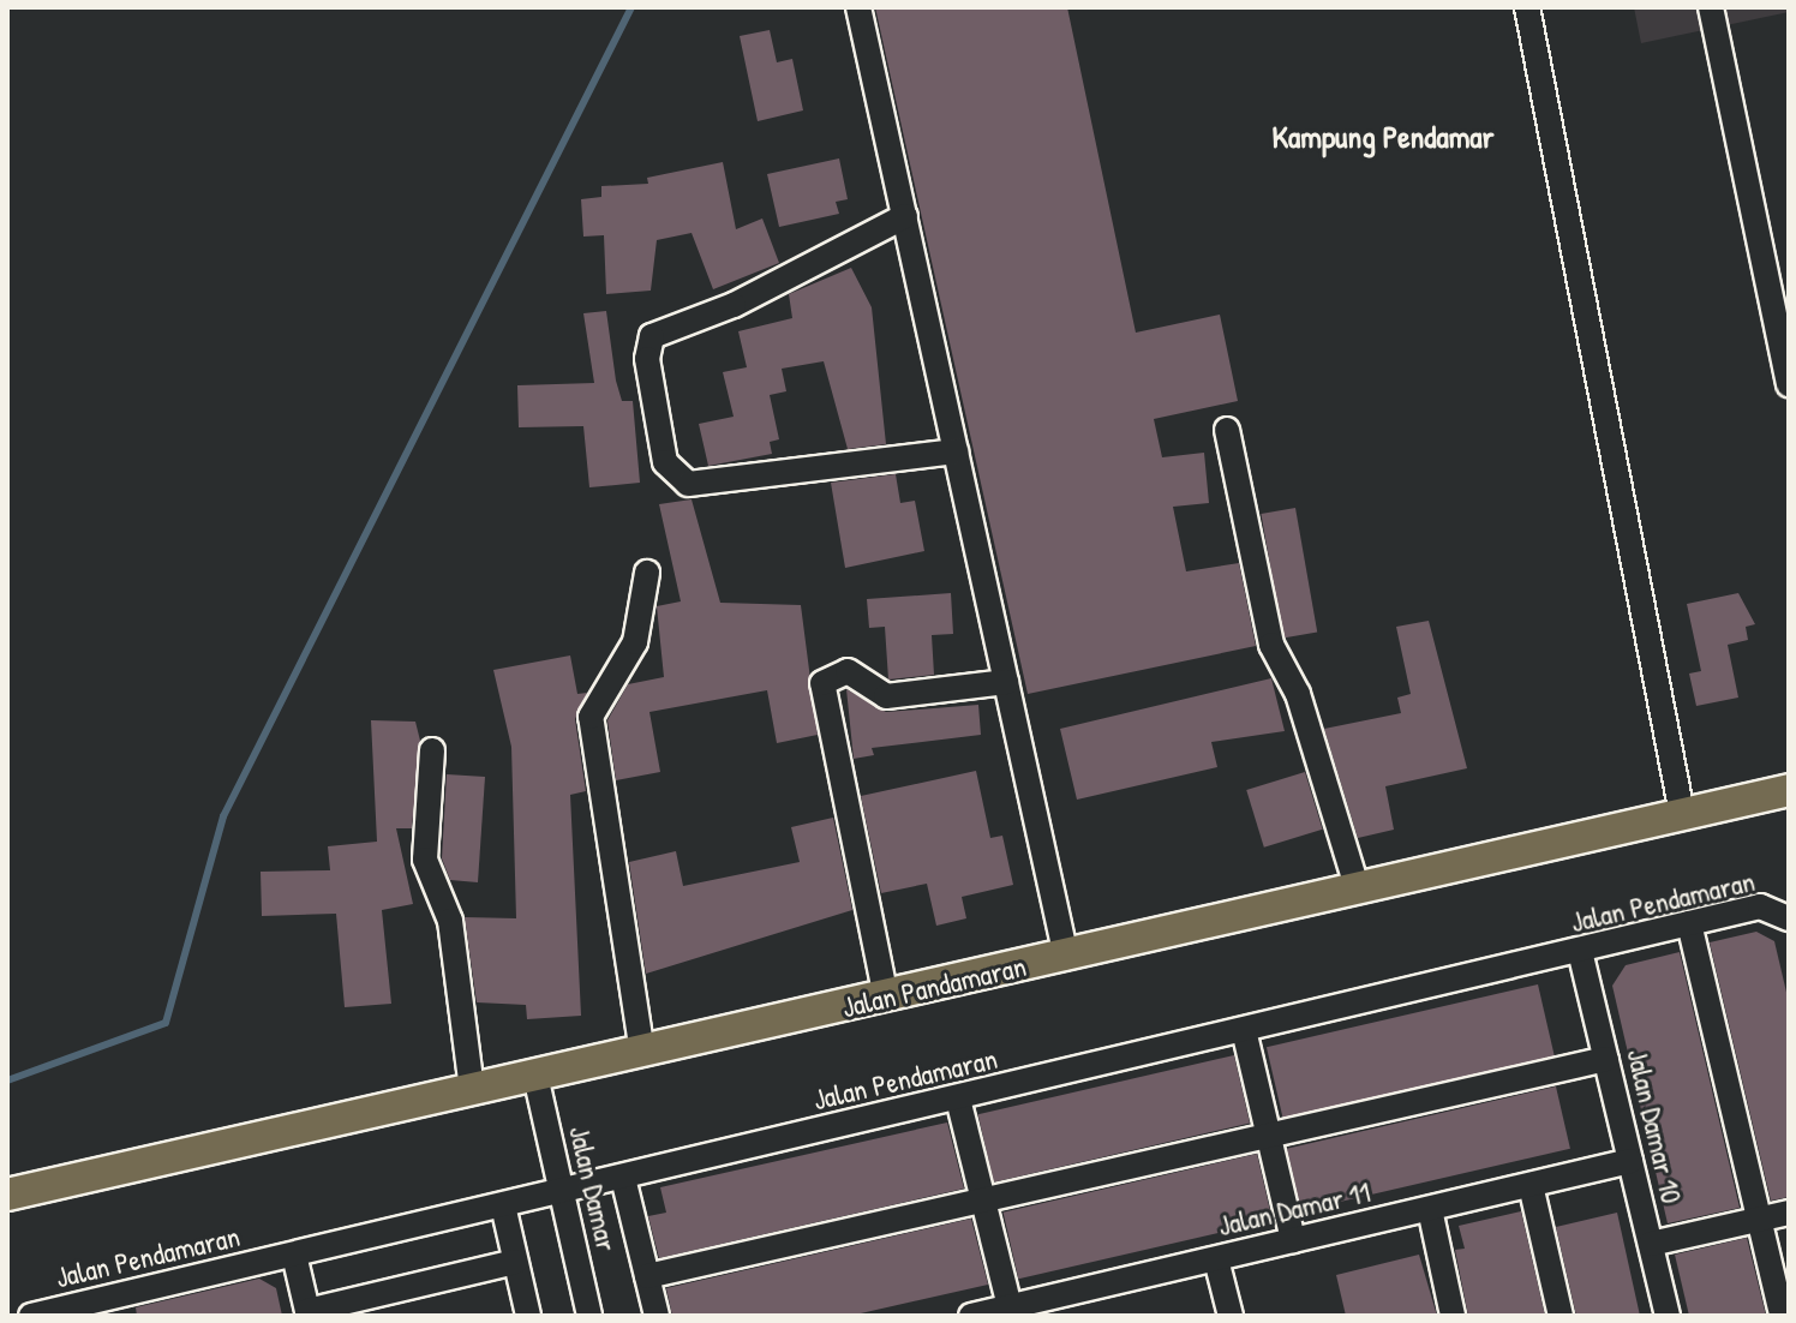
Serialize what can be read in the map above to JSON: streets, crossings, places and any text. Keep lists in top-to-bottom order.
{
  "streets": {
    "main road": ["Jalan Pandamaran"],
    "street": [
      "Jalan Pendamaran",
      "Jalan Damar 10",
      "Jalan Damar",
      "Jalan Damar 11"
    ]
  },
  "crossings": [
    ["Jalan Pendamaran", "Jalan Damar 10"],
    ["Jalan Pendamaran", "Jalan Damar"],
    ["Jalan Pandamaran", "Jalan Damar"],
    ["Jalan Damar 10", "Jalan Damar 11"]
  ],
  "districts": ["Kampung Pendamar"]
}
